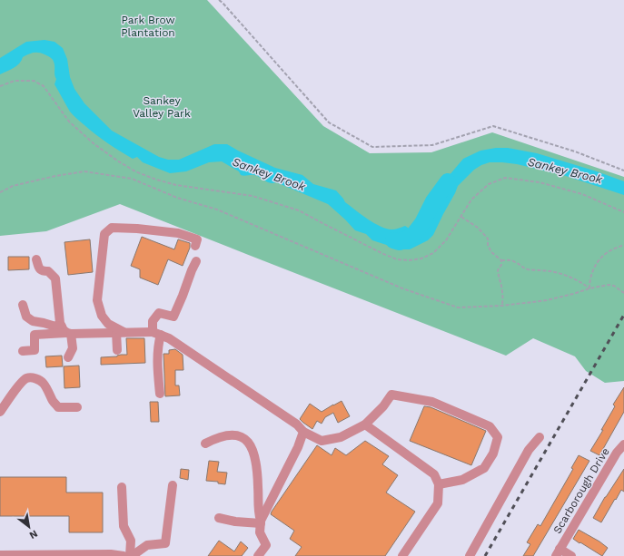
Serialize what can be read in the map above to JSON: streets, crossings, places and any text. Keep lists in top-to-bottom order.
{
  "streets": {
    "street": ["Scarborough Drive"]
  },
  "water": ["Sankey Brook"],
  "parks": ["Park Brow Plantation", "Sankey Valley Park"],
  "north": "bottom right"
}
